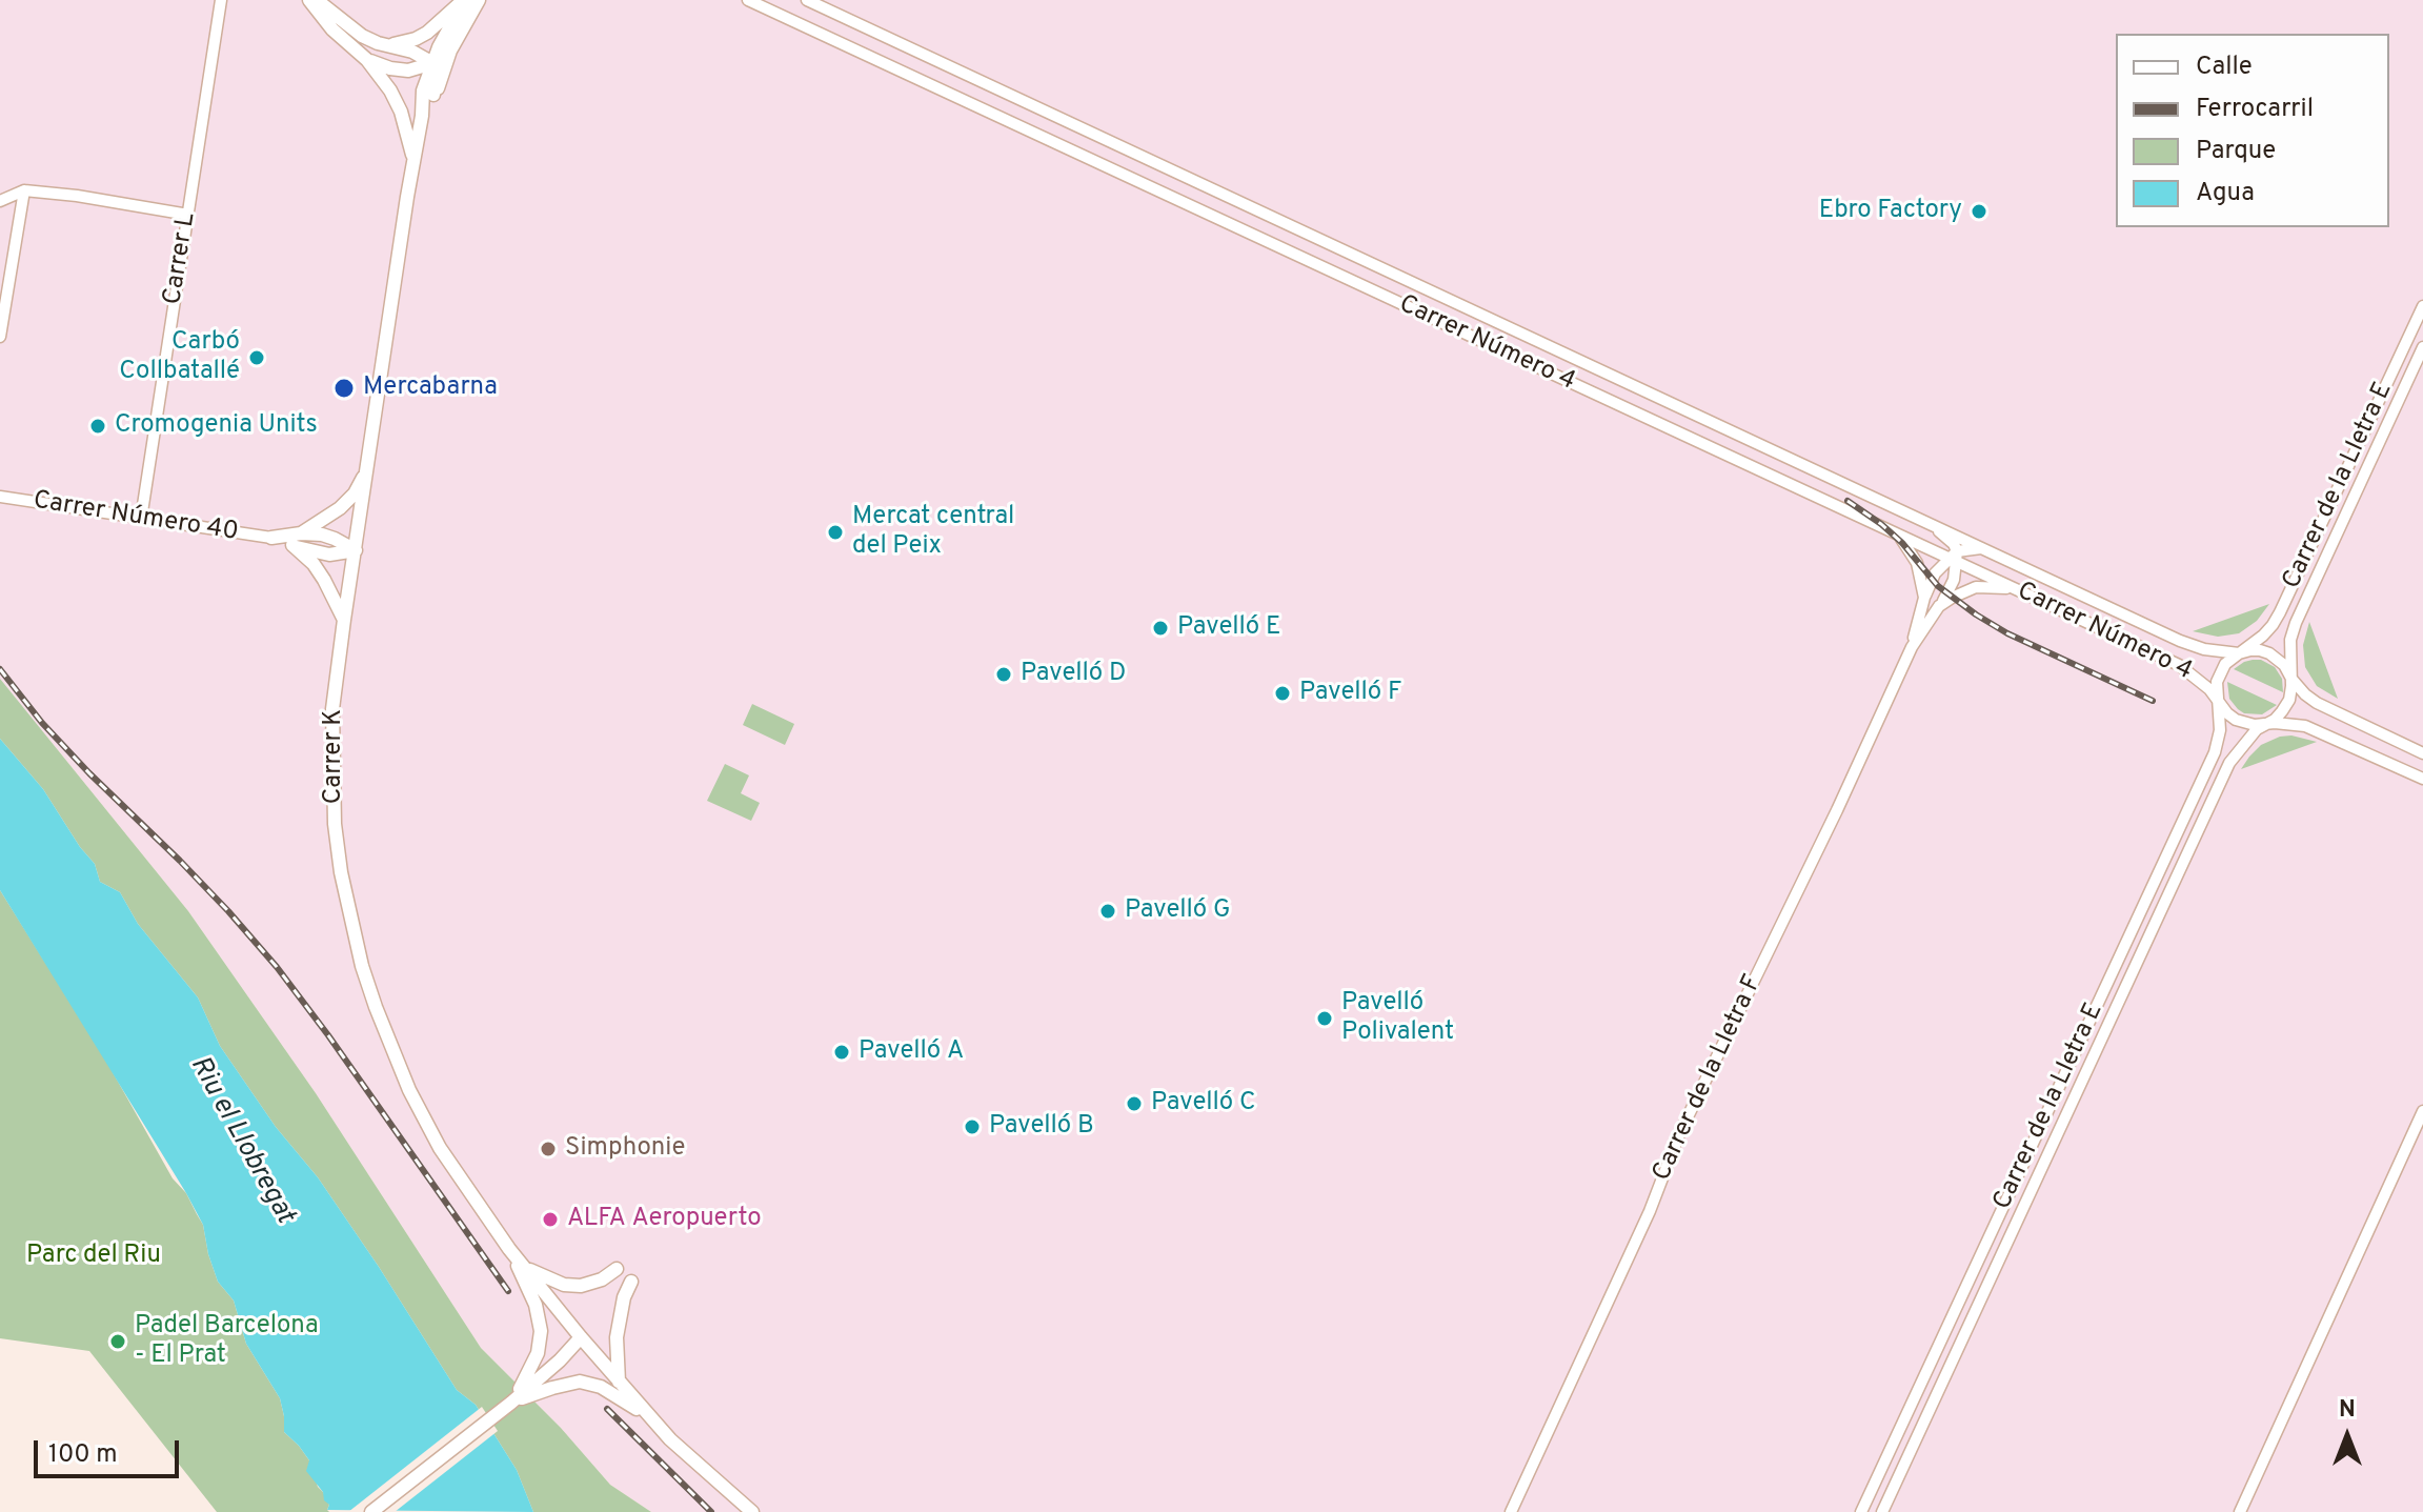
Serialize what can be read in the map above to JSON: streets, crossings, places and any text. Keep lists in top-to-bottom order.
{
  "streets": {
    "main road": ["Carrer K"],
    "street": [
      "Carrer L",
      "Carrer Número 4",
      "Carrer de la Lletra E",
      "Carrer Número 40",
      "Carrer de la Lletra F"
    ]
  },
  "crossings": [
    ["Carrer L", "Carrer Número 40"],
    ["Carrer Número 4", "Carrer de la Lletra E"]
  ],
  "water": ["Riu el Llobregat"],
  "parks": ["Parc del Riu"],
  "places": [
    "Ebro Factory",
    "Carbó Collbatallé",
    "Mercabarna",
    "Cromogenia Units",
    "Mercat central del Peix",
    "Pavelló E",
    "Pavelló D",
    "Pavelló F",
    "Pavelló G",
    "Pavelló Polivalent",
    "Pavelló A",
    "Pavelló C",
    "Pavelló B",
    "Simphonie",
    "ALFA Aeropuerto",
    "Padel Barcelona - El Prat"
  ],
  "legend": [
    "Calle",
    "Ferrocarril",
    "Parque",
    "Agua"
  ],
  "scale_bar": "100 m",
  "north": "top"
}
